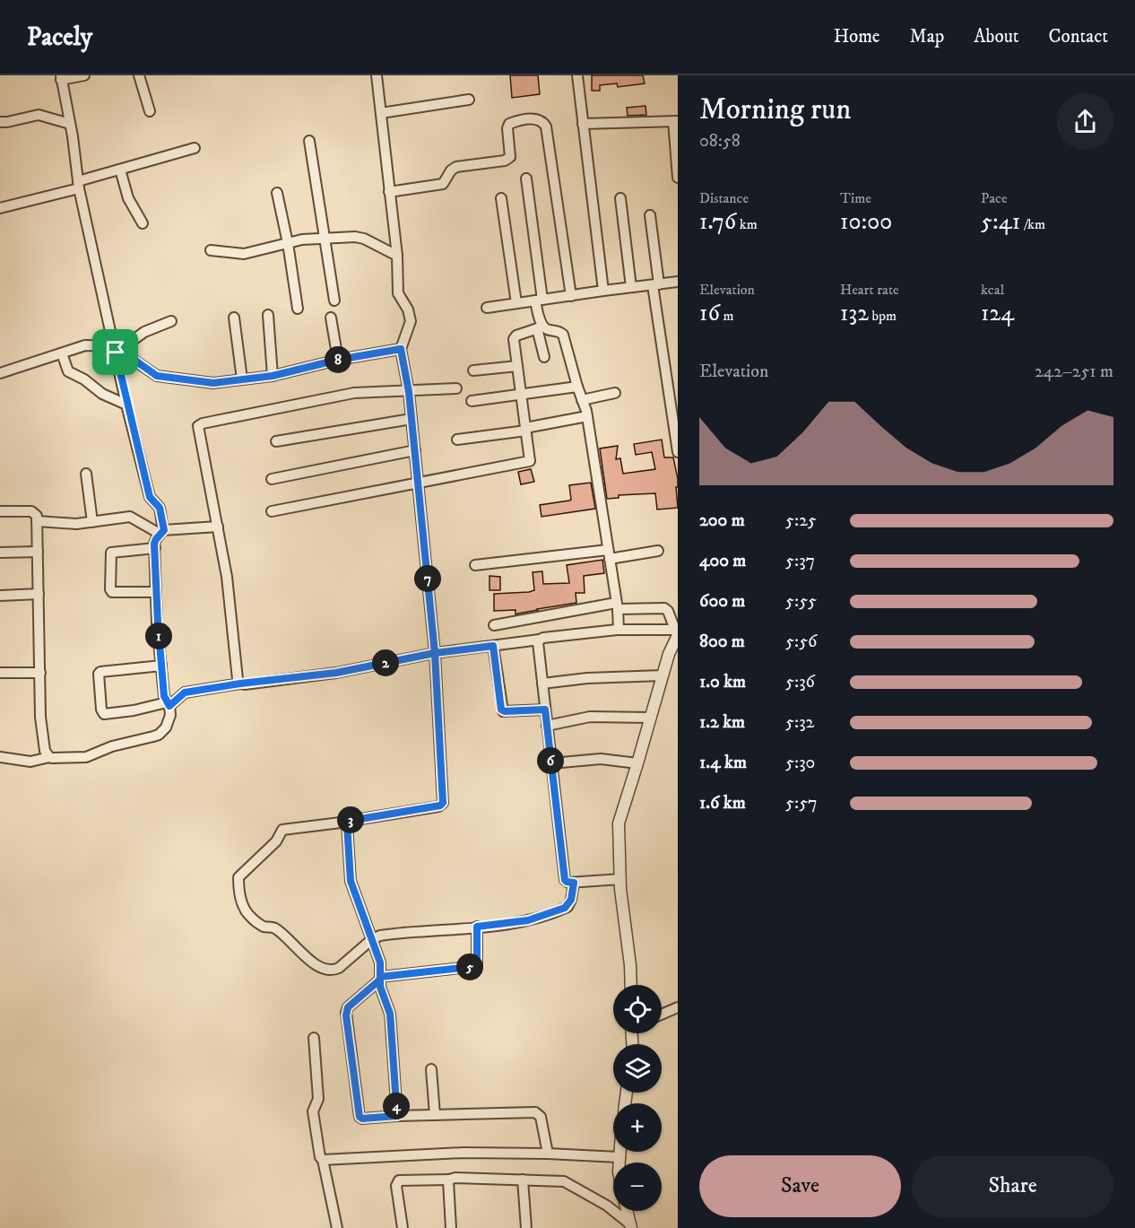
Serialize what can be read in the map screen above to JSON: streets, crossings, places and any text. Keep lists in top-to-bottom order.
{
  "page": {
    "header": "Pacely",
    "nav": [
      "Home",
      "Map",
      "About",
      "Contact"
    ],
    "heading": ["Morning run", "08:58"],
    "stats": [
      ["Distance", "1.76 km"],
      ["Time", "10:00"],
      ["Pace", "5:41 /km"],
      ["Elevation", "16 m"],
      ["Heart rate", "132 bpm"],
      ["kcal", "124"]
    ],
    "pins": [
      "8",
      "7",
      "1",
      "2",
      "6",
      "3",
      "5",
      "4"
    ],
    "chart": ["Elevation", "242–251 m"],
    "list": [
      {
        "name": "200 m",
        "note": "5:25"
      },
      {
        "name": "400 m",
        "note": "5:37"
      },
      {
        "name": "600 m",
        "note": "5:55"
      },
      {
        "name": "800 m",
        "note": "5:56"
      },
      {
        "name": "1.0 km",
        "note": "5:36"
      },
      {
        "name": "1.2 km",
        "note": "5:32"
      },
      {
        "name": "1.4 km",
        "note": "5:30"
      },
      {
        "name": "1.6 km",
        "note": "5:57"
      }
    ],
    "map_buttons": ["+", "−"],
    "buttons": ["Save", "Share"]
  }
}
